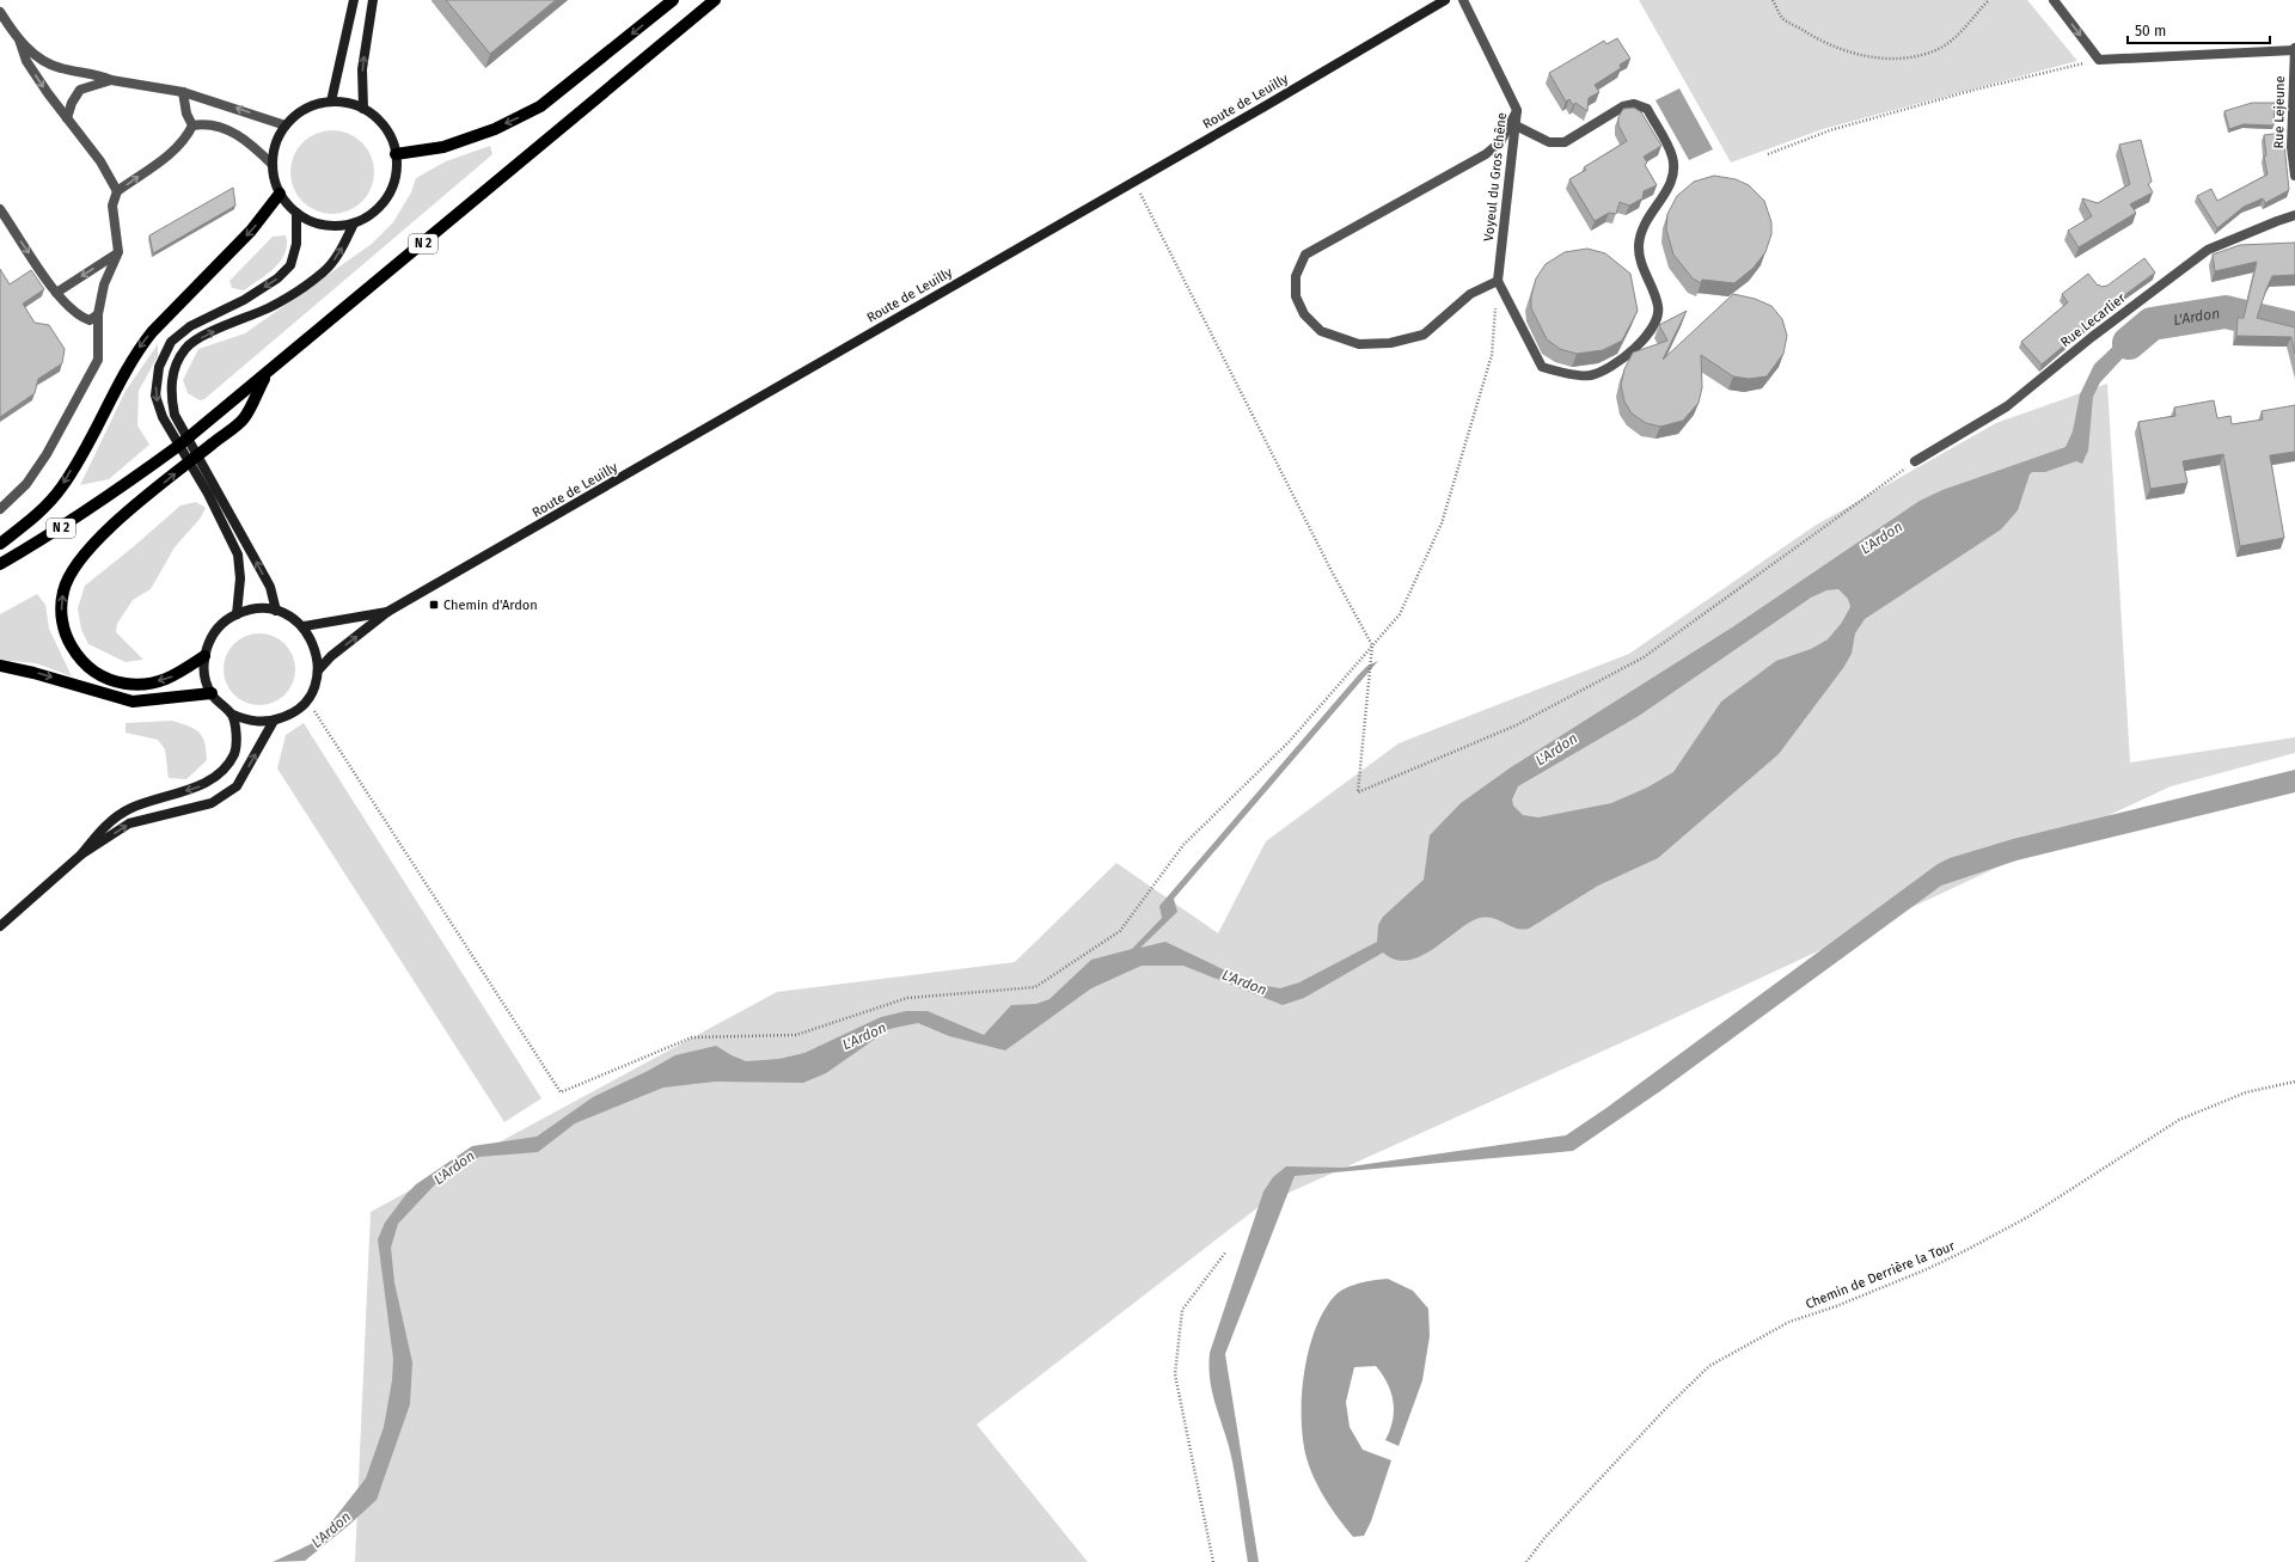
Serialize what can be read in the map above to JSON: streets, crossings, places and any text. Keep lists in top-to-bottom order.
{
  "streets": {
    "main road": ["Route de Leuilly", "N 2"],
    "street": ["Rue Lejeune", "Voyeul du Gros Chêne", "Rue Lecarlier"],
    "path": ["Chemin de Derrière la Tour"]
  },
  "water": ["L'Ardon"],
  "places": {
    "transit": ["Chemin d'Ardon"]
  },
  "scale_bar": "50 m"
}
